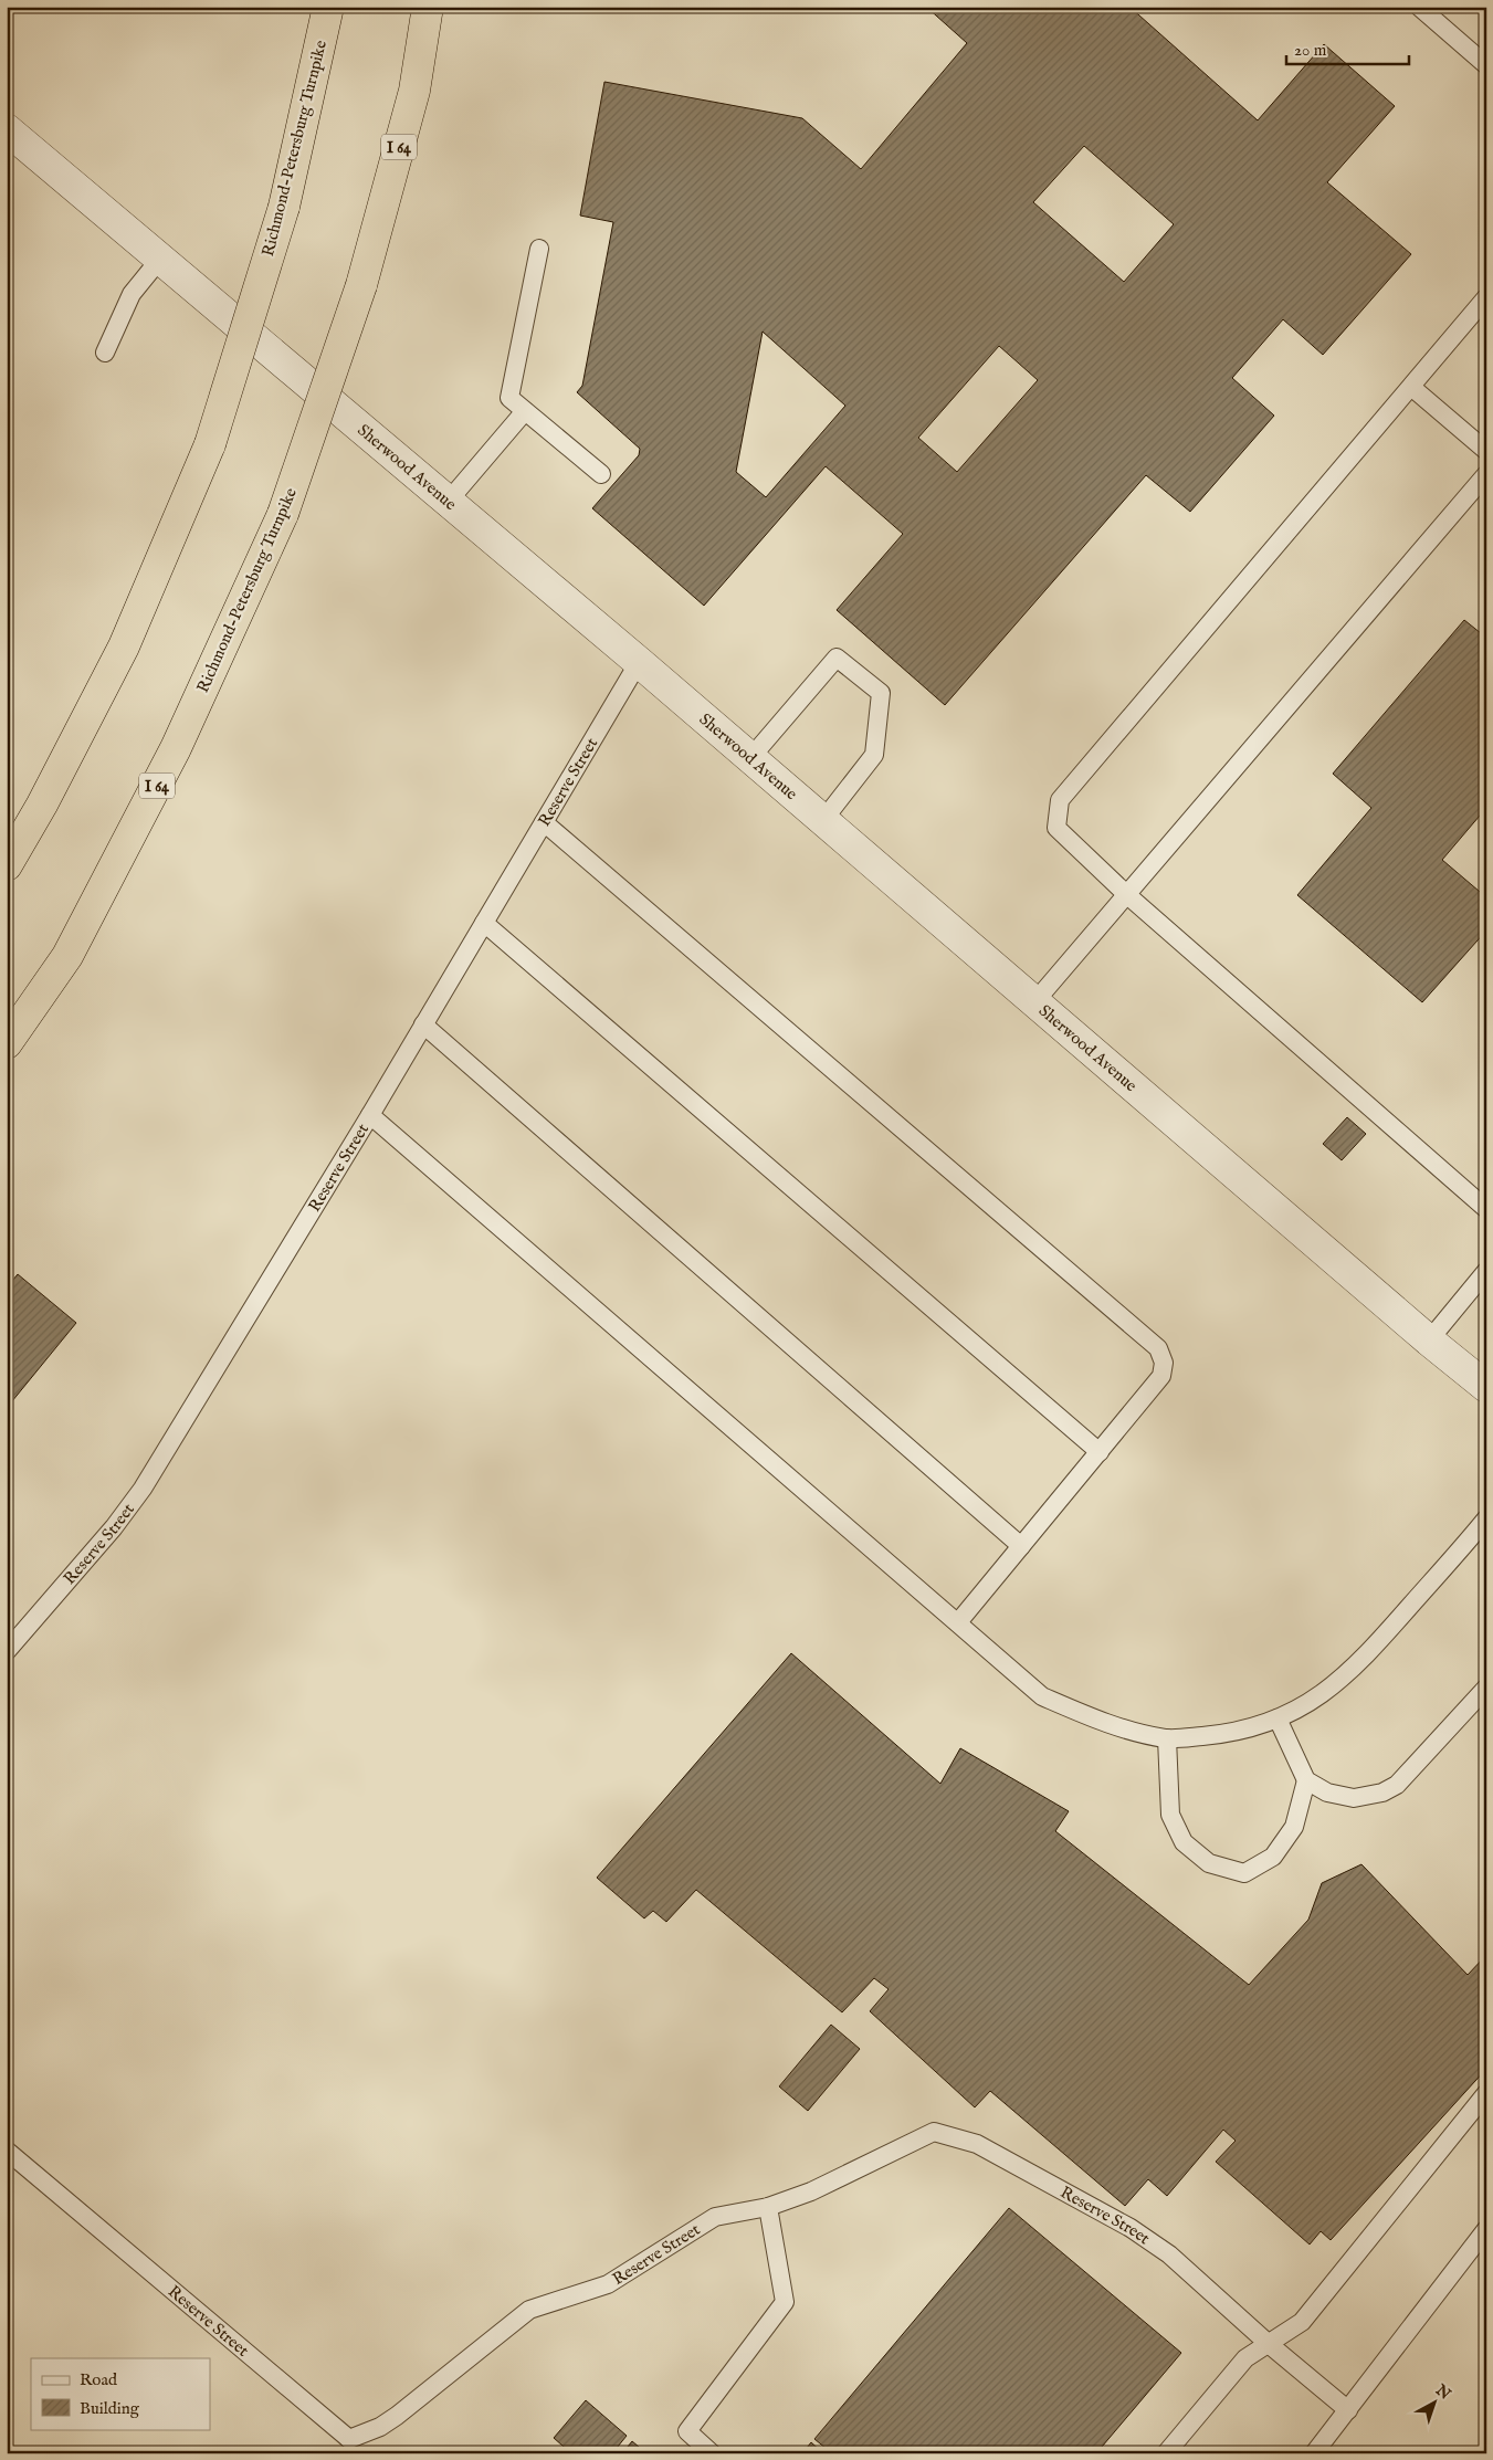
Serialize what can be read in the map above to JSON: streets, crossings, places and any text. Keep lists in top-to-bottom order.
{
  "streets": {
    "highway": ["I 64", "Richmond-Petersburg Turnpike"],
    "street": ["Sherwood Avenue"],
    "lane": ["Reserve Street"]
  },
  "crossings": [
    ["Sherwood Avenue", "Reserve Street"]
  ],
  "legend": ["Road", "Building"],
  "scale_bar": "20 m",
  "north": "top right"
}
